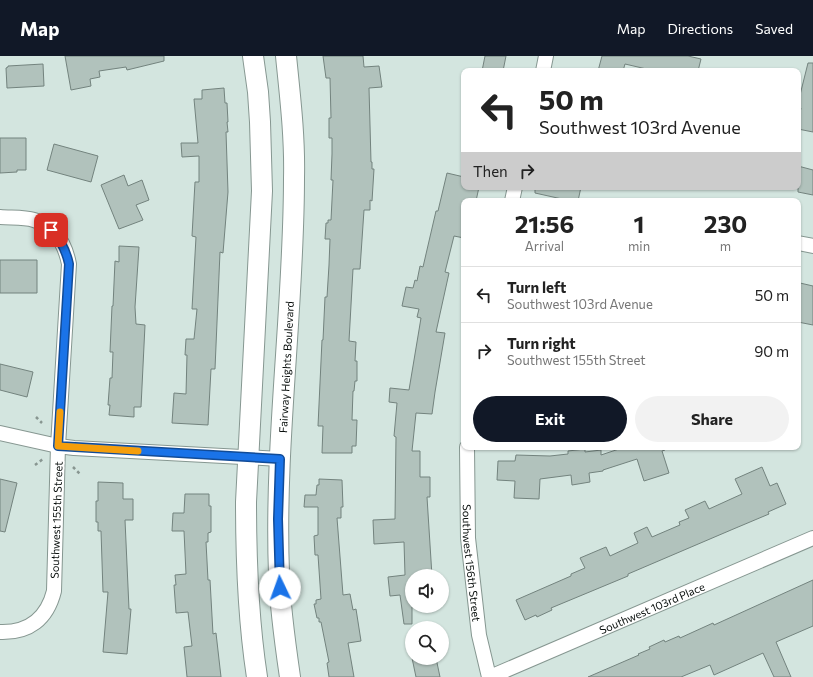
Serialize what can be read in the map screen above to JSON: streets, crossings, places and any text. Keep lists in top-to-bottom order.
{
  "streets": {
    "street": [
      "Fairway Heights Boulevard",
      "Southwest 155th Street",
      "Southwest 156th Street",
      "Southwest 103rd Place"
    ]
  },
  "crossings": [
    ["Southwest 156th Street", "Southwest 103rd Place"]
  ],
  "page": {
    "header": "Map",
    "nav": ["Map", "Directions", "Saved"],
    "turn": ["50 m", "Southwest 103rd Avenue"],
    "then": "Then",
    "eta": [
      "21:56",
      "Arrival",
      "1",
      "min",
      "230",
      "m"
    ],
    "list": [
      {
        "name": "Turn left",
        "note": "Southwest 103rd Avenue",
        "value": "50 m"
      },
      {
        "name": "Turn right",
        "note": "Southwest 155th Street",
        "value": "90 m"
      }
    ],
    "buttons": ["Exit", "Share"]
  }
}
